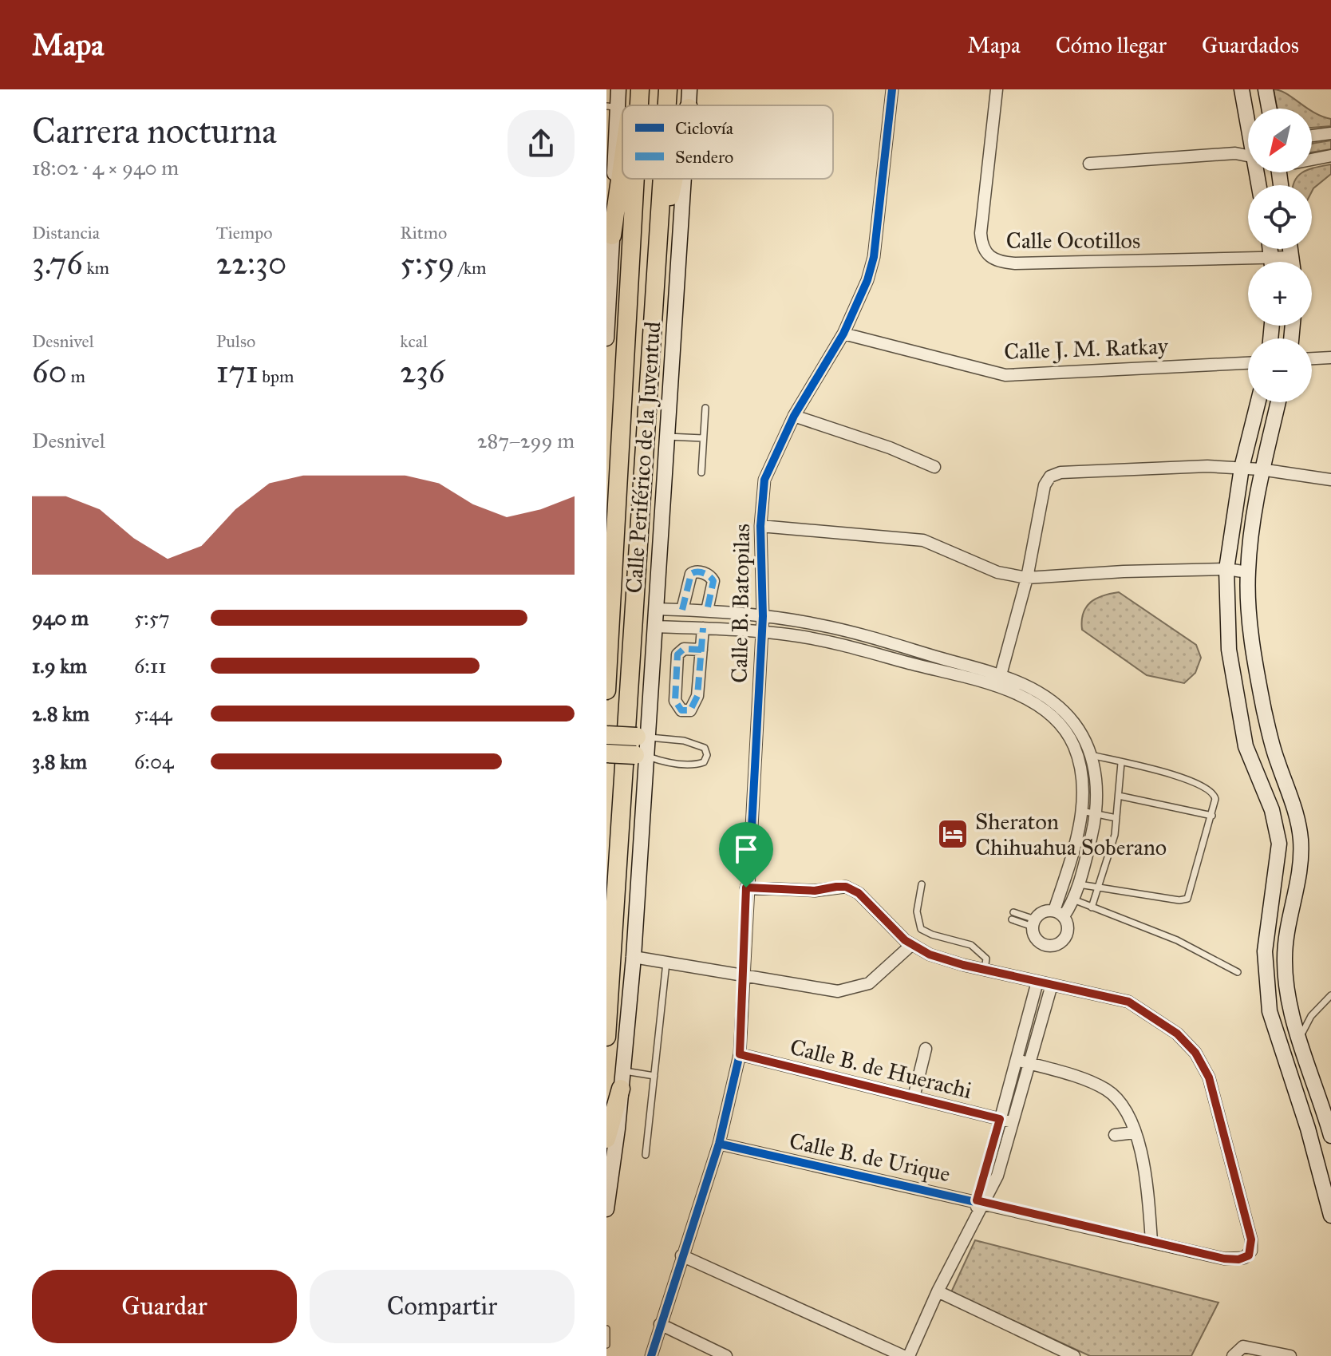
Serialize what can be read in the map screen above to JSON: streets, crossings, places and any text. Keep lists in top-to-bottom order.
{
  "streets": {
    "main road": ["Calle Periférico de la Juventud"],
    "street": [
      "Calle Ocotillos",
      "Calle J. M. Ratkay",
      "Calle B. Batopilas",
      "Calle B. de Huerachi",
      "Calle B. de Urique"
    ]
  },
  "crossings": [
    ["Calle J. M. Ratkay", "Calle B. Batopilas"],
    ["Calle B. Batopilas", "Calle B. de Huerachi"],
    ["Calle B. Batopilas", "Calle B. de Urique"]
  ],
  "places": {
    "hotel": ["Sheraton Chihuahua Soberano"]
  },
  "legend": ["Ciclovía", "Sendero"],
  "north": "bottom left",
  "page": {
    "header": "Mapa",
    "nav": ["Mapa", "Cómo llegar", "Guardados"],
    "heading": ["Carrera nocturna", "18:02 · 4 × 940 m"],
    "map_buttons": ["+", "−"],
    "stats": [
      ["Distancia", "3.76 km"],
      ["Tiempo", "22:30"],
      ["Ritmo", "5:59 /km"],
      ["Desnivel", "60 m"],
      ["Pulso", "171 bpm"],
      ["kcal", "236"]
    ],
    "chart": ["Desnivel", "287–299 m"],
    "list": [
      {
        "name": "940 m",
        "note": "5:57"
      },
      {
        "name": "1.9 km",
        "note": "6:11"
      },
      {
        "name": "2.8 km",
        "note": "5:44"
      },
      {
        "name": "3.8 km",
        "note": "6:04"
      }
    ],
    "buttons": ["Guardar", "Compartir"]
  }
}
